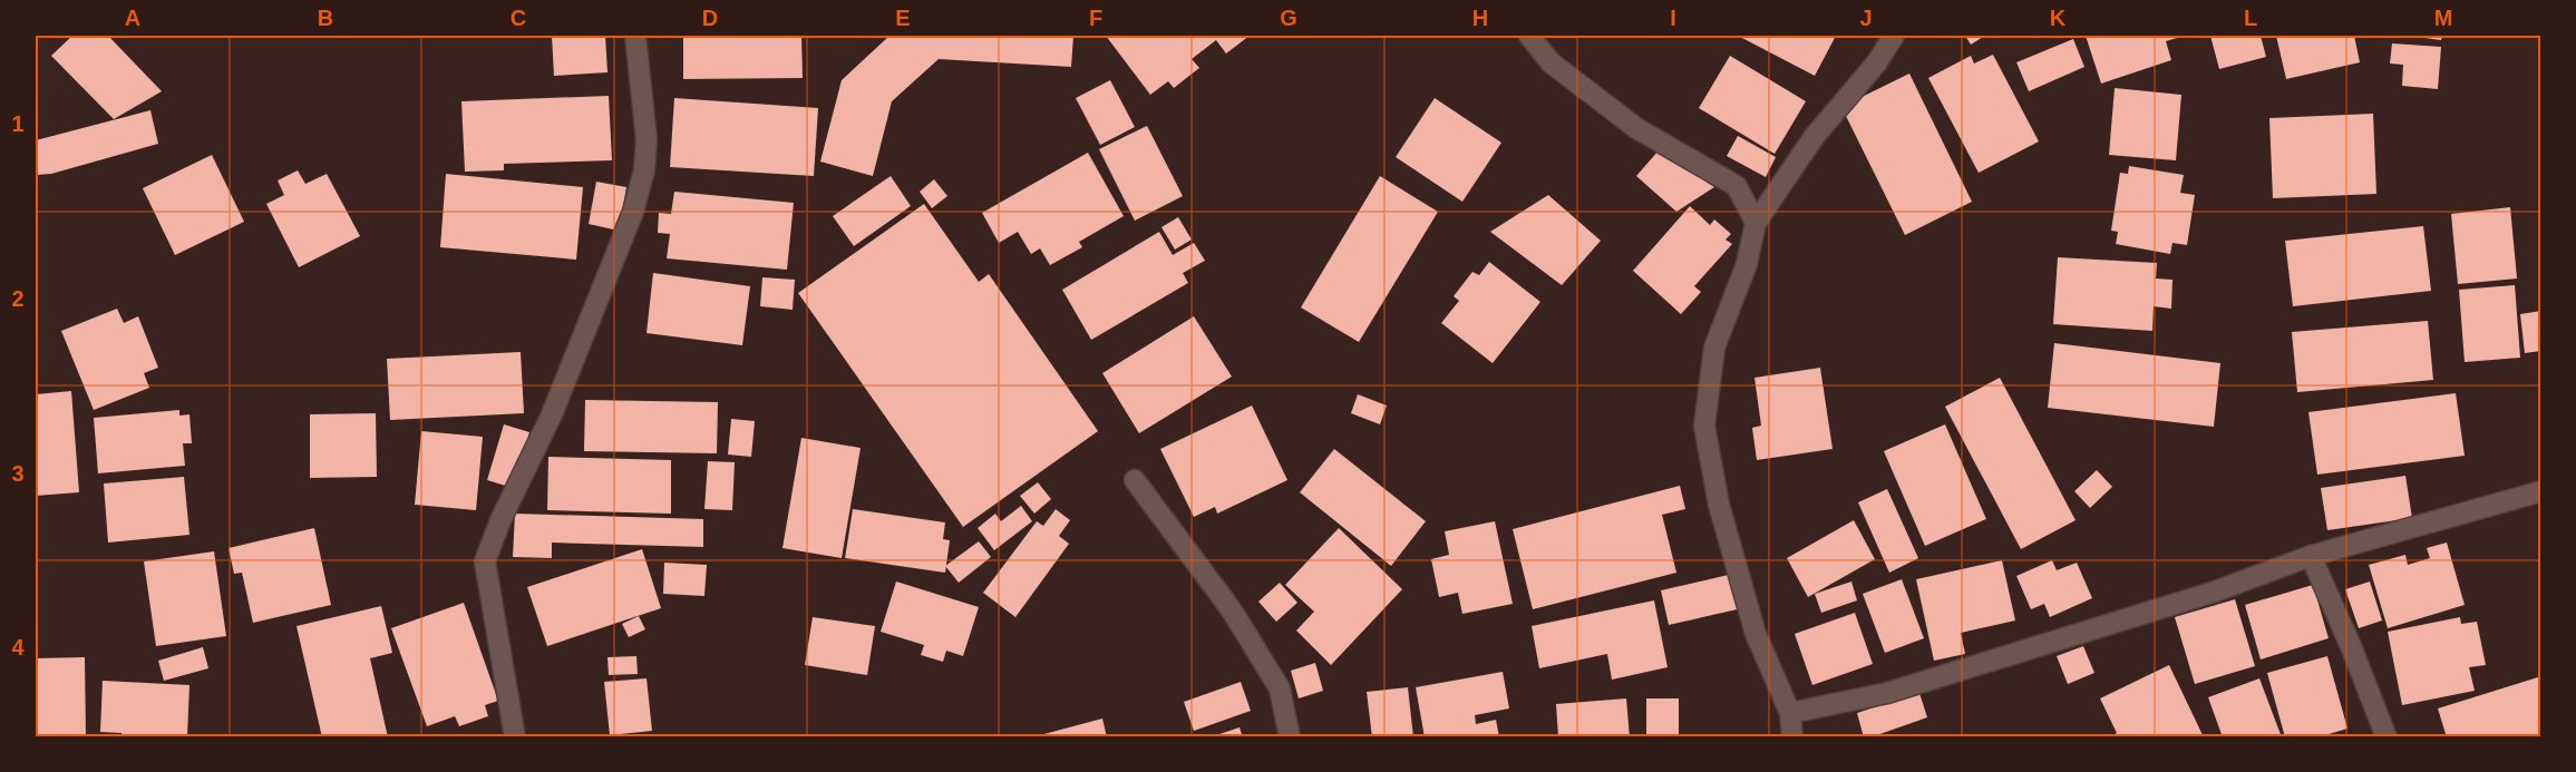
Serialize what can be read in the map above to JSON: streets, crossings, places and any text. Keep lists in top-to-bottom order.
{
  "grid": {
    "columns": [
      "A",
      "B",
      "C",
      "D",
      "E",
      "F",
      "G",
      "H",
      "I",
      "J",
      "K",
      "L",
      "M"
    ],
    "rows": [
      "1",
      "2",
      "3",
      "4"
    ]
  }
}
